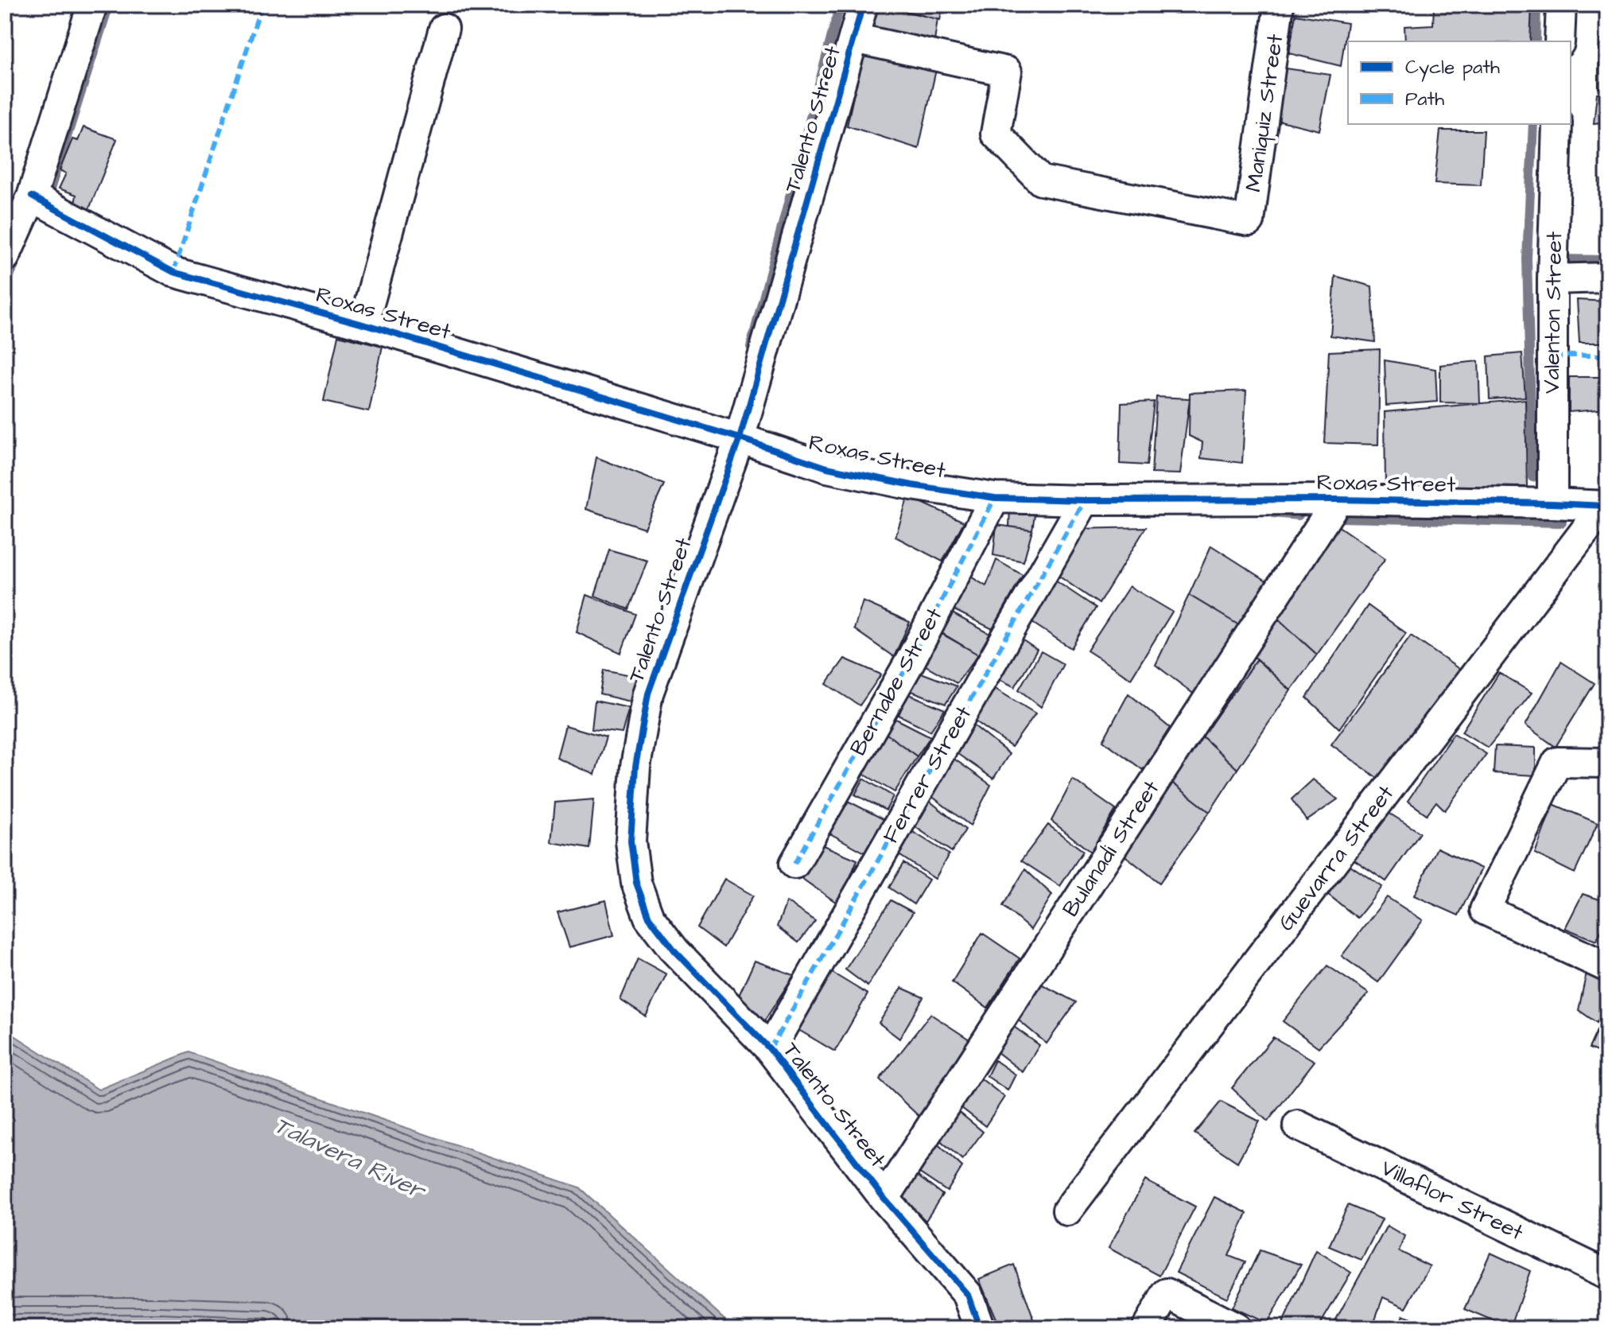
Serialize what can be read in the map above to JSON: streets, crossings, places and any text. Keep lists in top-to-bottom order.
{
  "streets": {
    "street": [
      "Maniquiz Street",
      "Talento Street",
      "Valenton Street",
      "Roxas Street",
      "Bernabe Street",
      "Ferrer Street",
      "Bulanadi Street",
      "Guevarra Street",
      "Villaflor Street"
    ]
  },
  "crossings": [
    ["Maniquiz Street", "Talento Street"],
    ["Talento Street", "Roxas Street"],
    ["Talento Street", "Ferrer Street"],
    ["Talento Street", "Bulanadi Street"],
    ["Valenton Street", "Roxas Street"],
    ["Roxas Street", "Bernabe Street"],
    ["Roxas Street", "Ferrer Street"],
    ["Roxas Street", "Bulanadi Street"],
    ["Roxas Street", "Guevarra Street"]
  ],
  "water": ["Talavera River"],
  "legend": ["Cycle path", "Path"]
}
